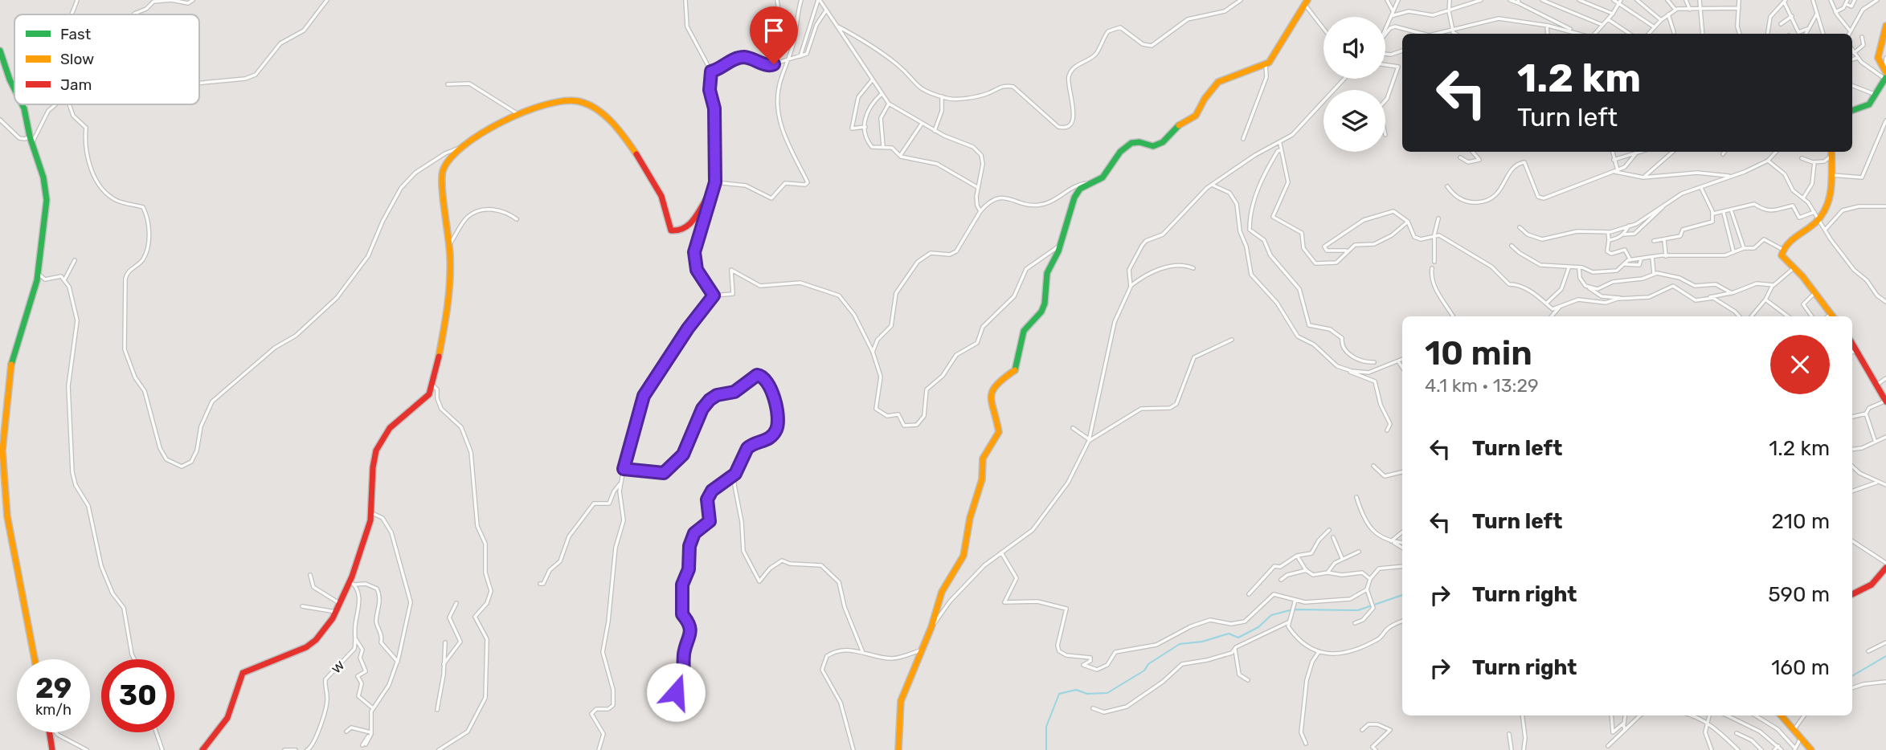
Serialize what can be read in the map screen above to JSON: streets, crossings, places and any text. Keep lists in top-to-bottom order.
{
  "streets": {
    "street": ["w"]
  },
  "legend": ["Fast", "Slow", "Jam"],
  "page": {
    "turn": ["1.2 km", "Turn left"],
    "heading": ["10 min", "4.1 km · 13:29"],
    "list": [
      {
        "name": "Turn left",
        "value": "1.2 km"
      },
      {
        "name": "Turn left",
        "value": "210 m"
      },
      {
        "name": "Turn right",
        "value": "590 m"
      },
      {
        "name": "Turn right",
        "value": "160 m"
      }
    ],
    "speed": "29 km/h",
    "limit": "30"
  }
}
